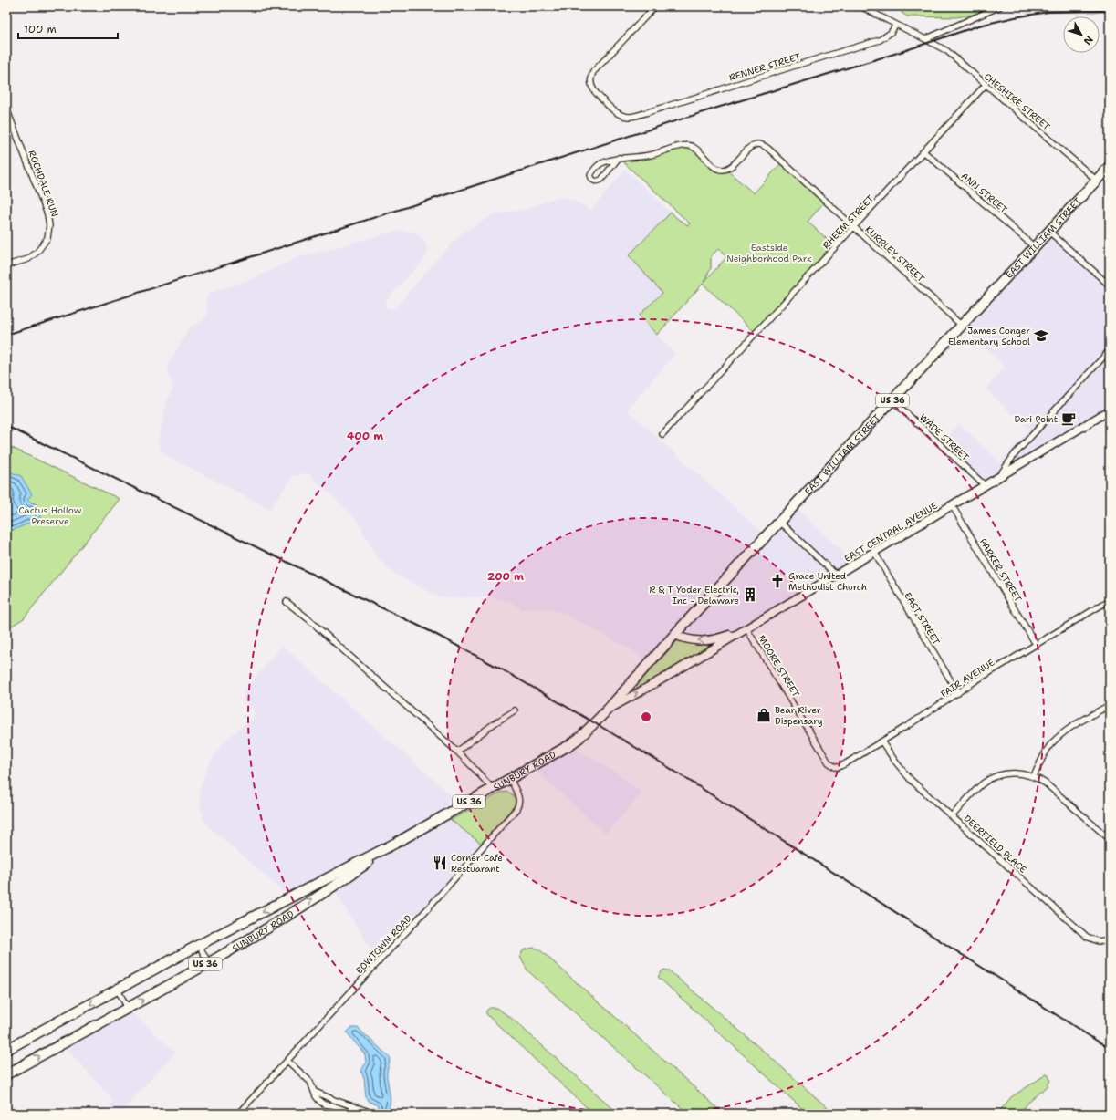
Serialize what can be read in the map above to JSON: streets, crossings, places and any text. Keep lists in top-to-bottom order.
{
  "streets": {
    "highway": ["EAST WILLIAM STREET", "US 36", "SUNBURY ROAD"],
    "main road": ["EAST CENTRAL AVENUE"],
    "street": [
      "RENNER STREET",
      "CHESHIRE STREET",
      "ROCHDALE RUN",
      "ANN STREET",
      "RHEEM STREET",
      "KURRLEY STREET",
      "WADE STREET",
      "PARKER STREET",
      "EAST STREET",
      "MOORE STREET",
      "FAIR AVENUE",
      "DEERFIELD PLACE",
      "BOWTOWN ROAD"
    ]
  },
  "crossings": [
    ["CHESHIRE STREET", "RHEEM STREET"],
    ["CHESHIRE STREET", "EAST WILLIAM STREET"],
    ["ANN STREET", "RHEEM STREET"],
    ["ANN STREET", "EAST WILLIAM STREET"],
    ["RHEEM STREET", "KURRLEY STREET"],
    ["EAST WILLIAM STREET", "KURRLEY STREET"],
    ["EAST WILLIAM STREET", "WADE STREET"],
    ["EAST WILLIAM STREET", "EAST CENTRAL AVENUE"],
    ["EAST WILLIAM STREET", "SUNBURY ROAD"],
    ["WADE STREET", "EAST CENTRAL AVENUE"],
    ["EAST CENTRAL AVENUE", "PARKER STREET"],
    ["EAST CENTRAL AVENUE", "EAST STREET"],
    ["EAST CENTRAL AVENUE", "MOORE STREET"],
    ["EAST CENTRAL AVENUE", "SUNBURY ROAD"],
    ["PARKER STREET", "FAIR AVENUE"],
    ["EAST STREET", "FAIR AVENUE"],
    ["MOORE STREET", "FAIR AVENUE"],
    ["FAIR AVENUE", "DEERFIELD PLACE"],
    ["SUNBURY ROAD", "BOWTOWN ROAD"]
  ],
  "parks": ["Eastside Neighborhood Park", "Cactus Hollow Preserve"],
  "places": {
    "school or university": ["James Conger Elementary School"],
    "cafe": ["Dari Point"],
    "church": ["Grace United Methodist Church"],
    "building": ["R & T Yoder Electric, Inc - Delaware"],
    "shop": ["Bear River Dispensary"],
    "restaurant": ["Corner Cafe Restuarant"]
  },
  "scale_bar": "100 m",
  "north": "bottom right",
  "rings": ["400 m", "200 m"]
}
